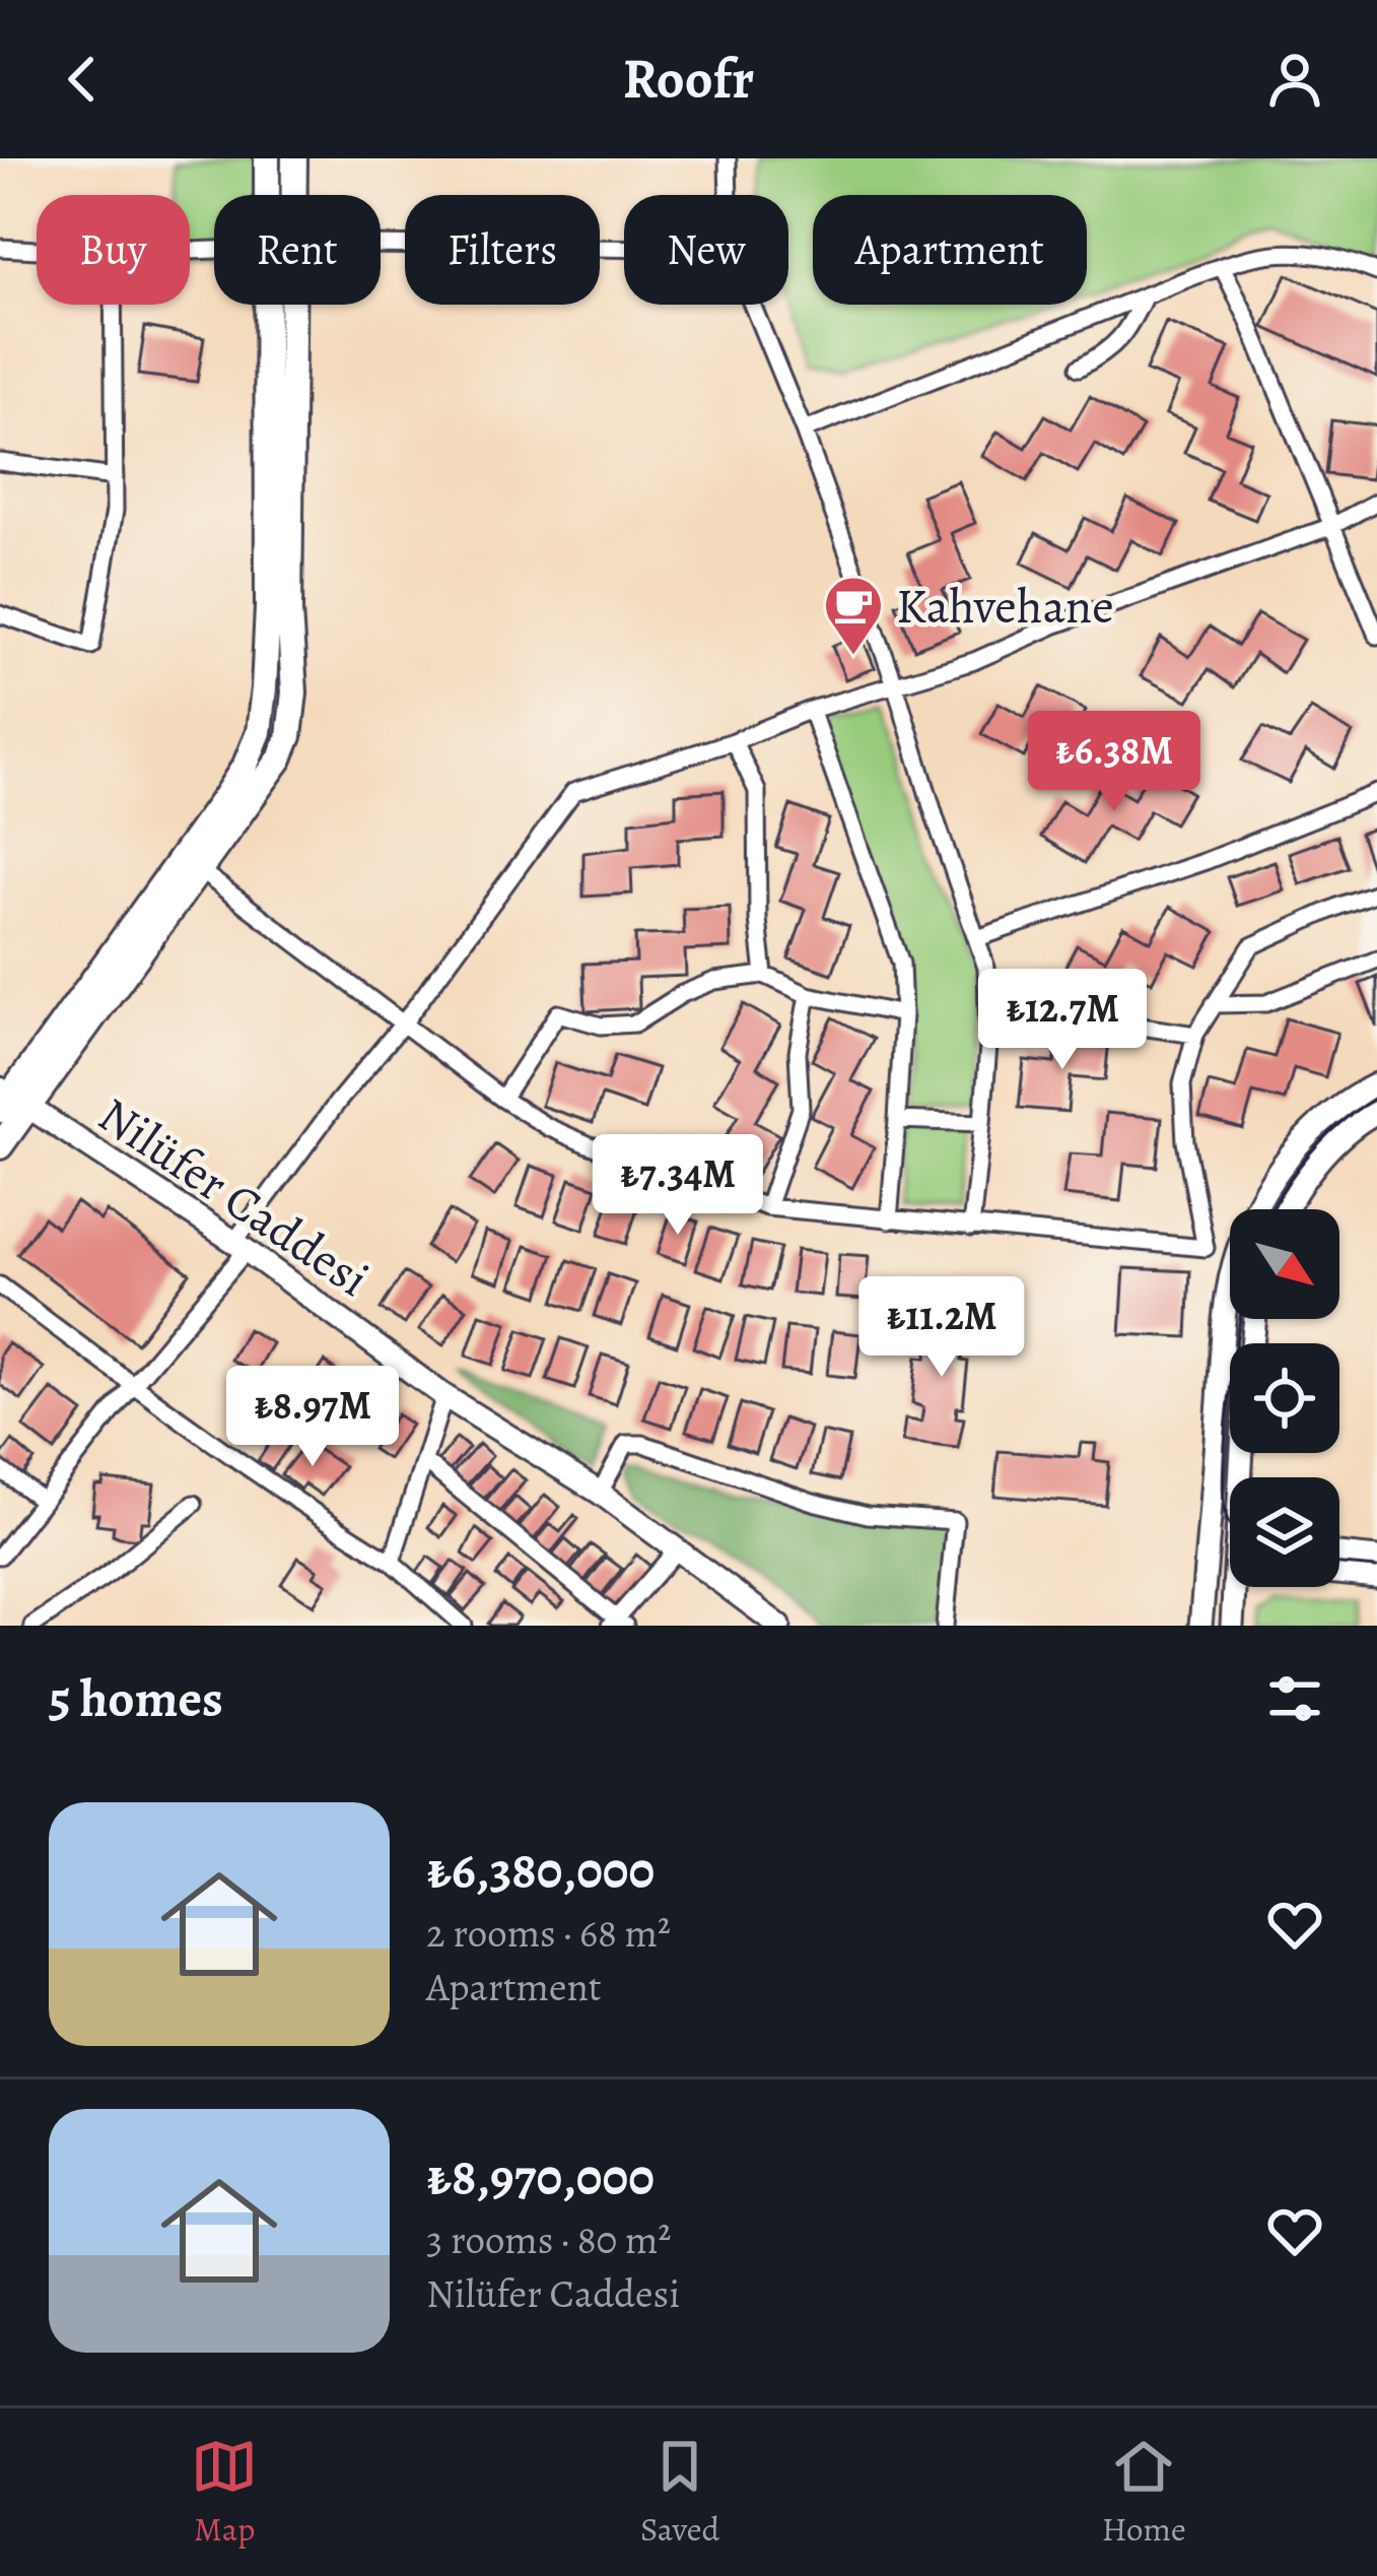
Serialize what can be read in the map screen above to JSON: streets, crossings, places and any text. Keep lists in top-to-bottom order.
{
  "streets": {
    "main road": ["Nilüfer Caddesi"]
  },
  "places": {
    "cafe": ["Kahvehane"]
  },
  "north": "bottom right",
  "page": {
    "header": "Roofr",
    "chip": [
      "Buy",
      "Rent",
      "Filters",
      "New",
      "Apartment"
    ],
    "price": [
      "₺6.38M",
      "₺12.7M",
      "₺7.34M",
      "₺11.2M",
      "₺8.97M"
    ],
    "heading": "5 homes",
    "list": [
      {
        "name": "₺6,380,000",
        "note": "2 rooms · 68 m² · Apartment"
      },
      {
        "name": "₺8,970,000",
        "note": "3 rooms · 80 m² · Nilüfer Caddesi"
      }
    ],
    "tabs": ["Map", "Saved", "Home"]
  }
}
